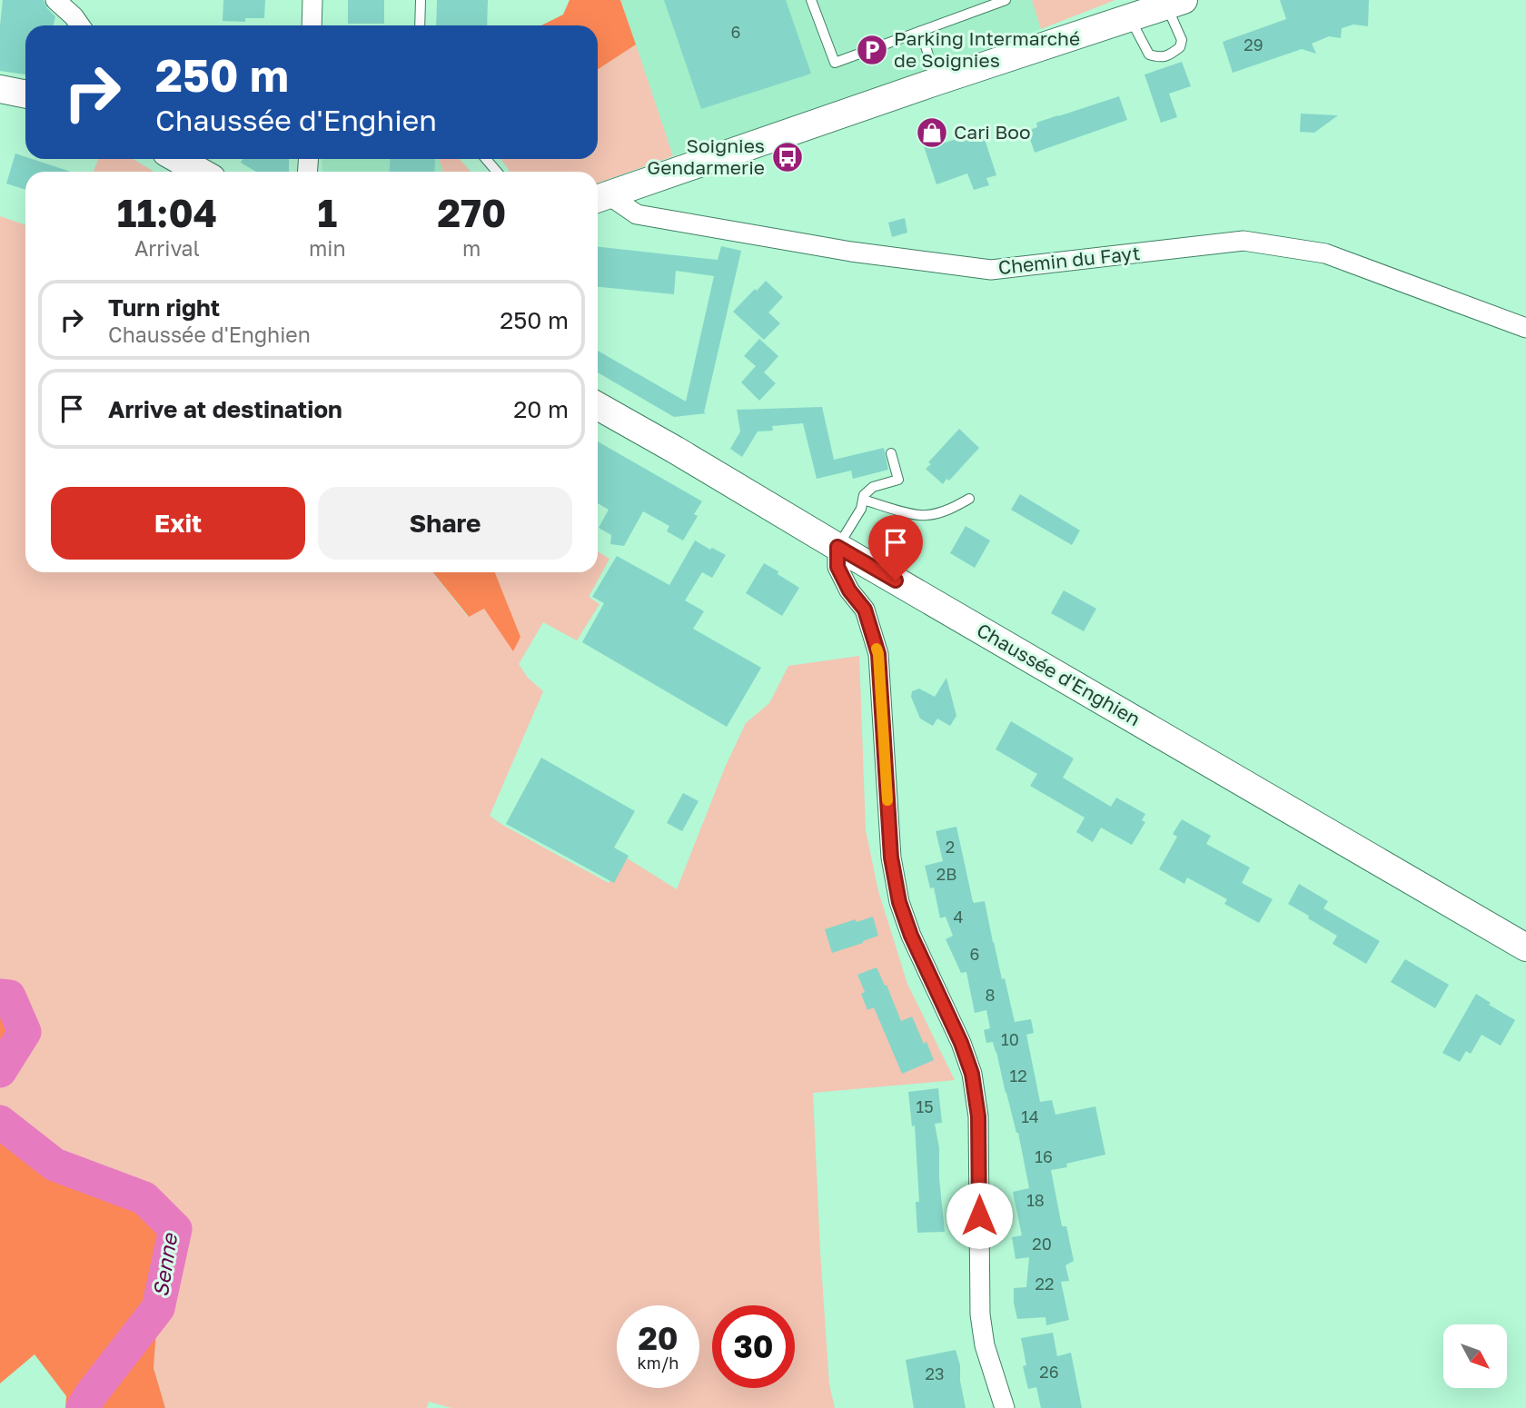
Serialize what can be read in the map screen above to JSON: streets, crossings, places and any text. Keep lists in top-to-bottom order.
{
  "streets": {
    "main road": ["Chaussée d'Enghien"],
    "street": ["Chemin du Fayt"]
  },
  "water": ["Senne"],
  "places": {
    "parking": ["Parking Intermarché de Soignies"],
    "shop": ["Cari Boo"],
    "bus stop": ["Soignies Gendarmerie"]
  },
  "house_numbers": [
    "6",
    "29",
    "2",
    "2B",
    "4",
    "6",
    "8",
    "10",
    "12",
    "15",
    "14",
    "16",
    "18",
    "20",
    "22",
    "26",
    "23"
  ],
  "north": "bottom right",
  "page": {
    "turn": ["250 m", "Chaussée d'Enghien"],
    "eta": [
      "11:04",
      "Arrival",
      "1",
      "min",
      "270",
      "m"
    ],
    "list": [
      {
        "name": "Turn right",
        "note": "Chaussée d'Enghien",
        "value": "250 m"
      },
      {
        "name": "Arrive at destination",
        "value": "20 m"
      }
    ],
    "buttons": ["Exit", "Share"],
    "speed": "20 km/h",
    "limit": "30"
  }
}
